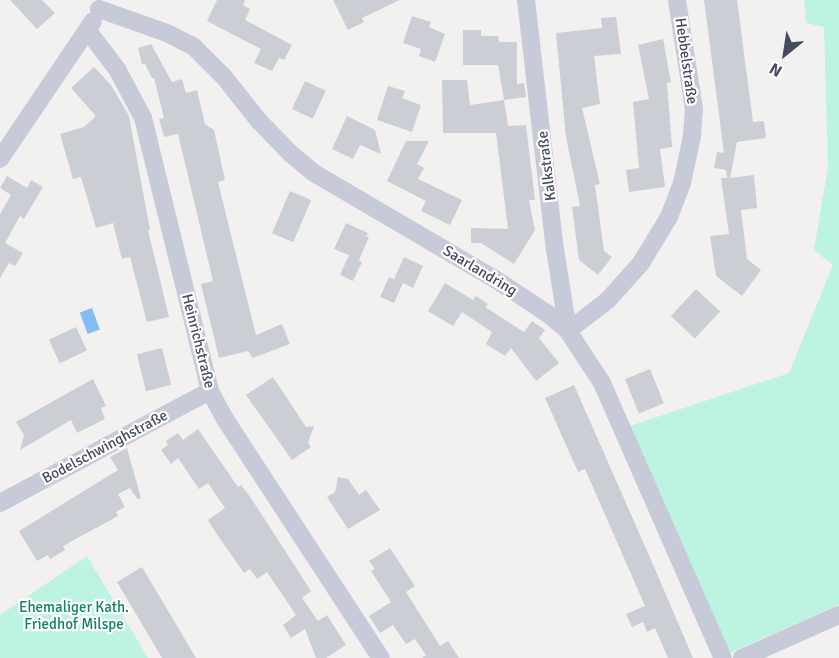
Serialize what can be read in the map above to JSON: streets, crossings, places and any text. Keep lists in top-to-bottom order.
{
  "streets": {
    "street": [
      "Hebbelstraße",
      "Kalkstraße",
      "Saarlandring",
      "Heinrichstraße",
      "Bodelschwinghstraße"
    ]
  },
  "crossings": [
    ["Hebbelstraße", "Kalkstraße"],
    ["Hebbelstraße", "Saarlandring"],
    ["Kalkstraße", "Saarlandring"],
    ["Heinrichstraße", "Bodelschwinghstraße"]
  ],
  "parks": ["Ehemaliger Kath. Friedhof Milspe"],
  "north": "bottom left"
}
